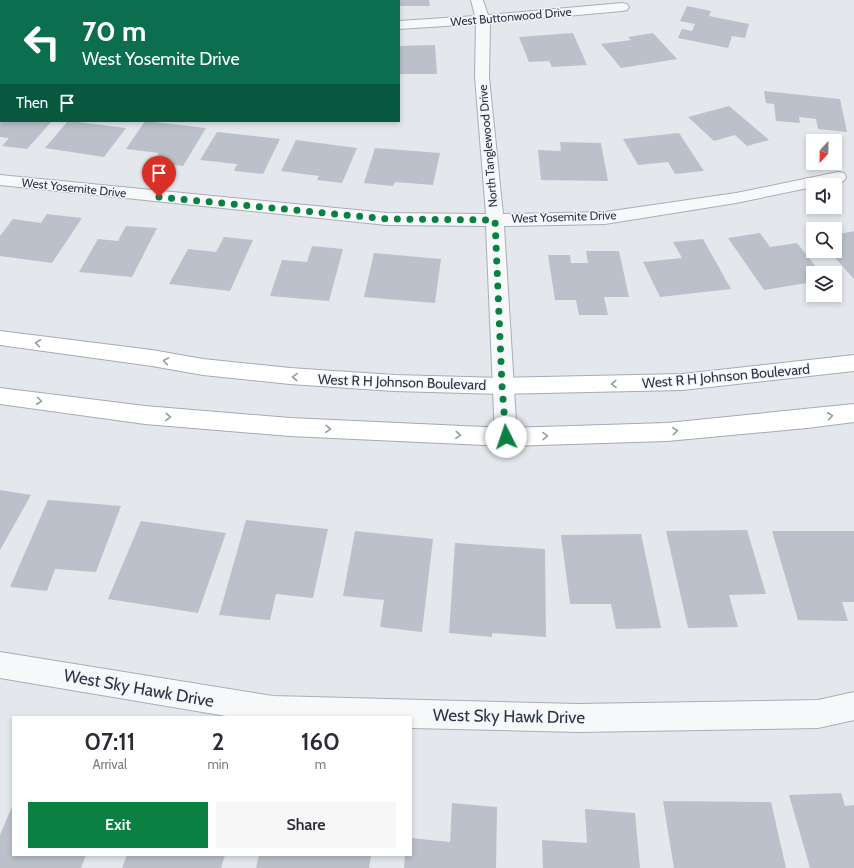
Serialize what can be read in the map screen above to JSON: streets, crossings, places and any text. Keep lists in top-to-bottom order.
{
  "streets": {
    "main road": ["West R H Johnson Boulevard"],
    "street": [
      "West Buttonwood Drive",
      "North Tanglewood Drive",
      "West Yosemite Drive",
      "West Sky Hawk Drive"
    ]
  },
  "crossings": [
    ["West Buttonwood Drive", "North Tanglewood Drive"],
    ["North Tanglewood Drive", "West Yosemite Drive"],
    ["North Tanglewood Drive", "West R H Johnson Boulevard"]
  ],
  "north": "bottom",
  "page": {
    "turn": ["70 m", "West Yosemite Drive"],
    "then": "Then",
    "eta": [
      "07:11",
      "Arrival",
      "2",
      "min",
      "160",
      "m"
    ],
    "buttons": ["Exit", "Share"]
  }
}
